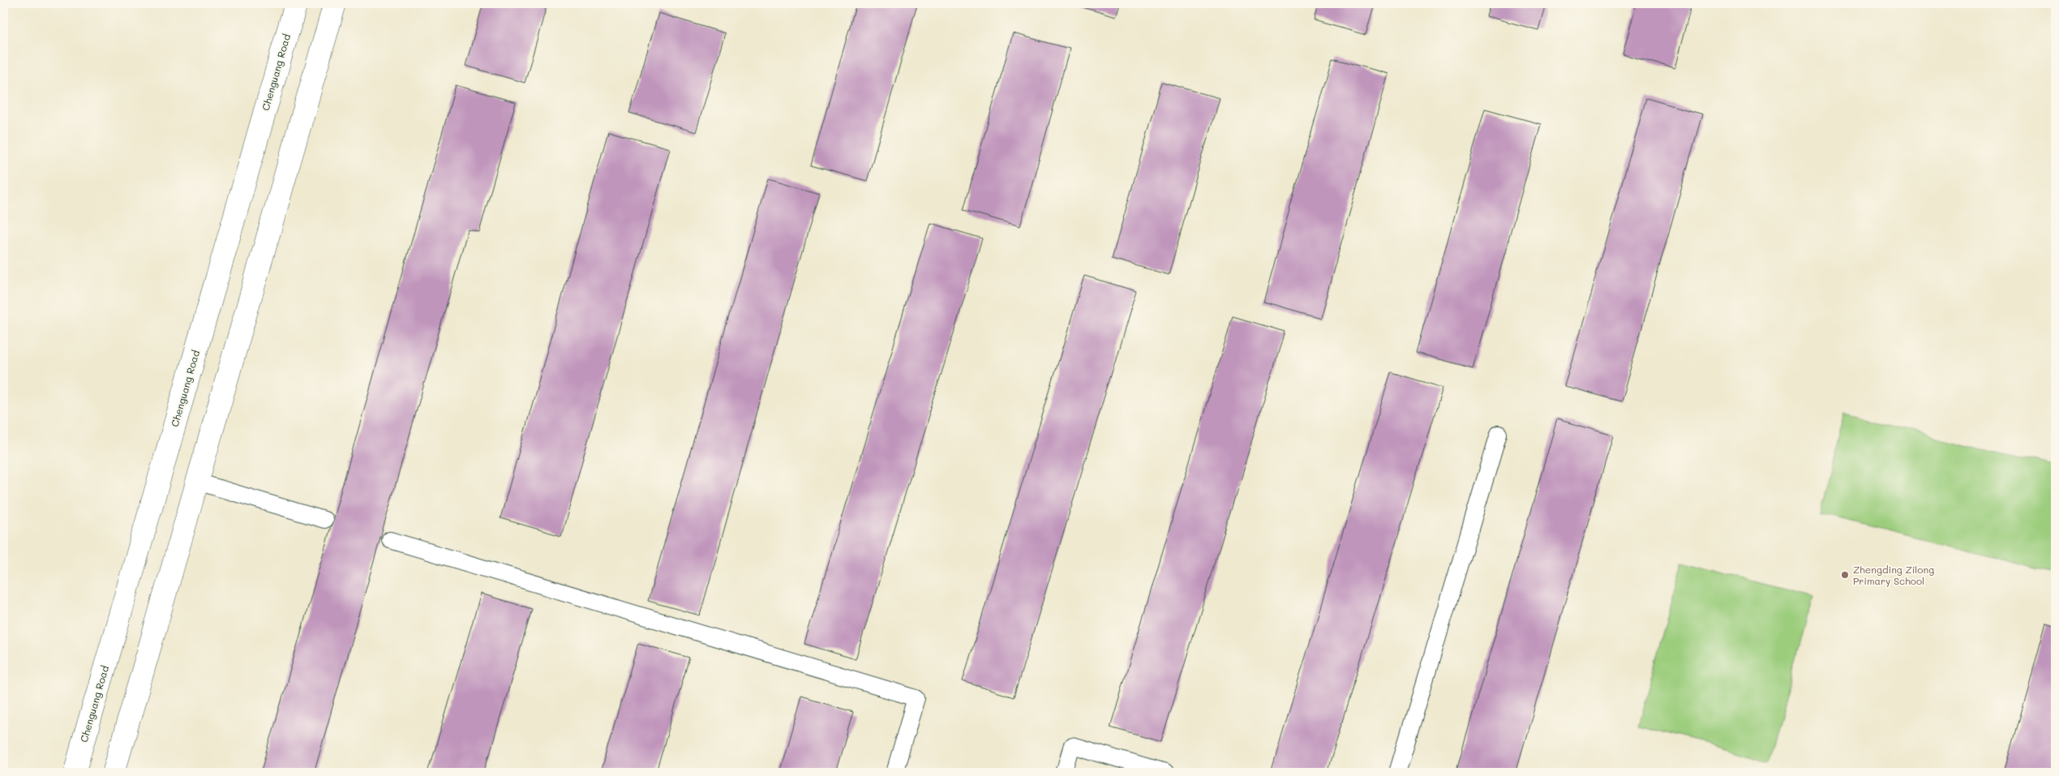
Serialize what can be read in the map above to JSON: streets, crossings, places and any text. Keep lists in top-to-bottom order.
{
  "streets": {
    "main road": ["Chenguang Road"]
  },
  "places": ["Zhengding Zilong Primary School"]
}
